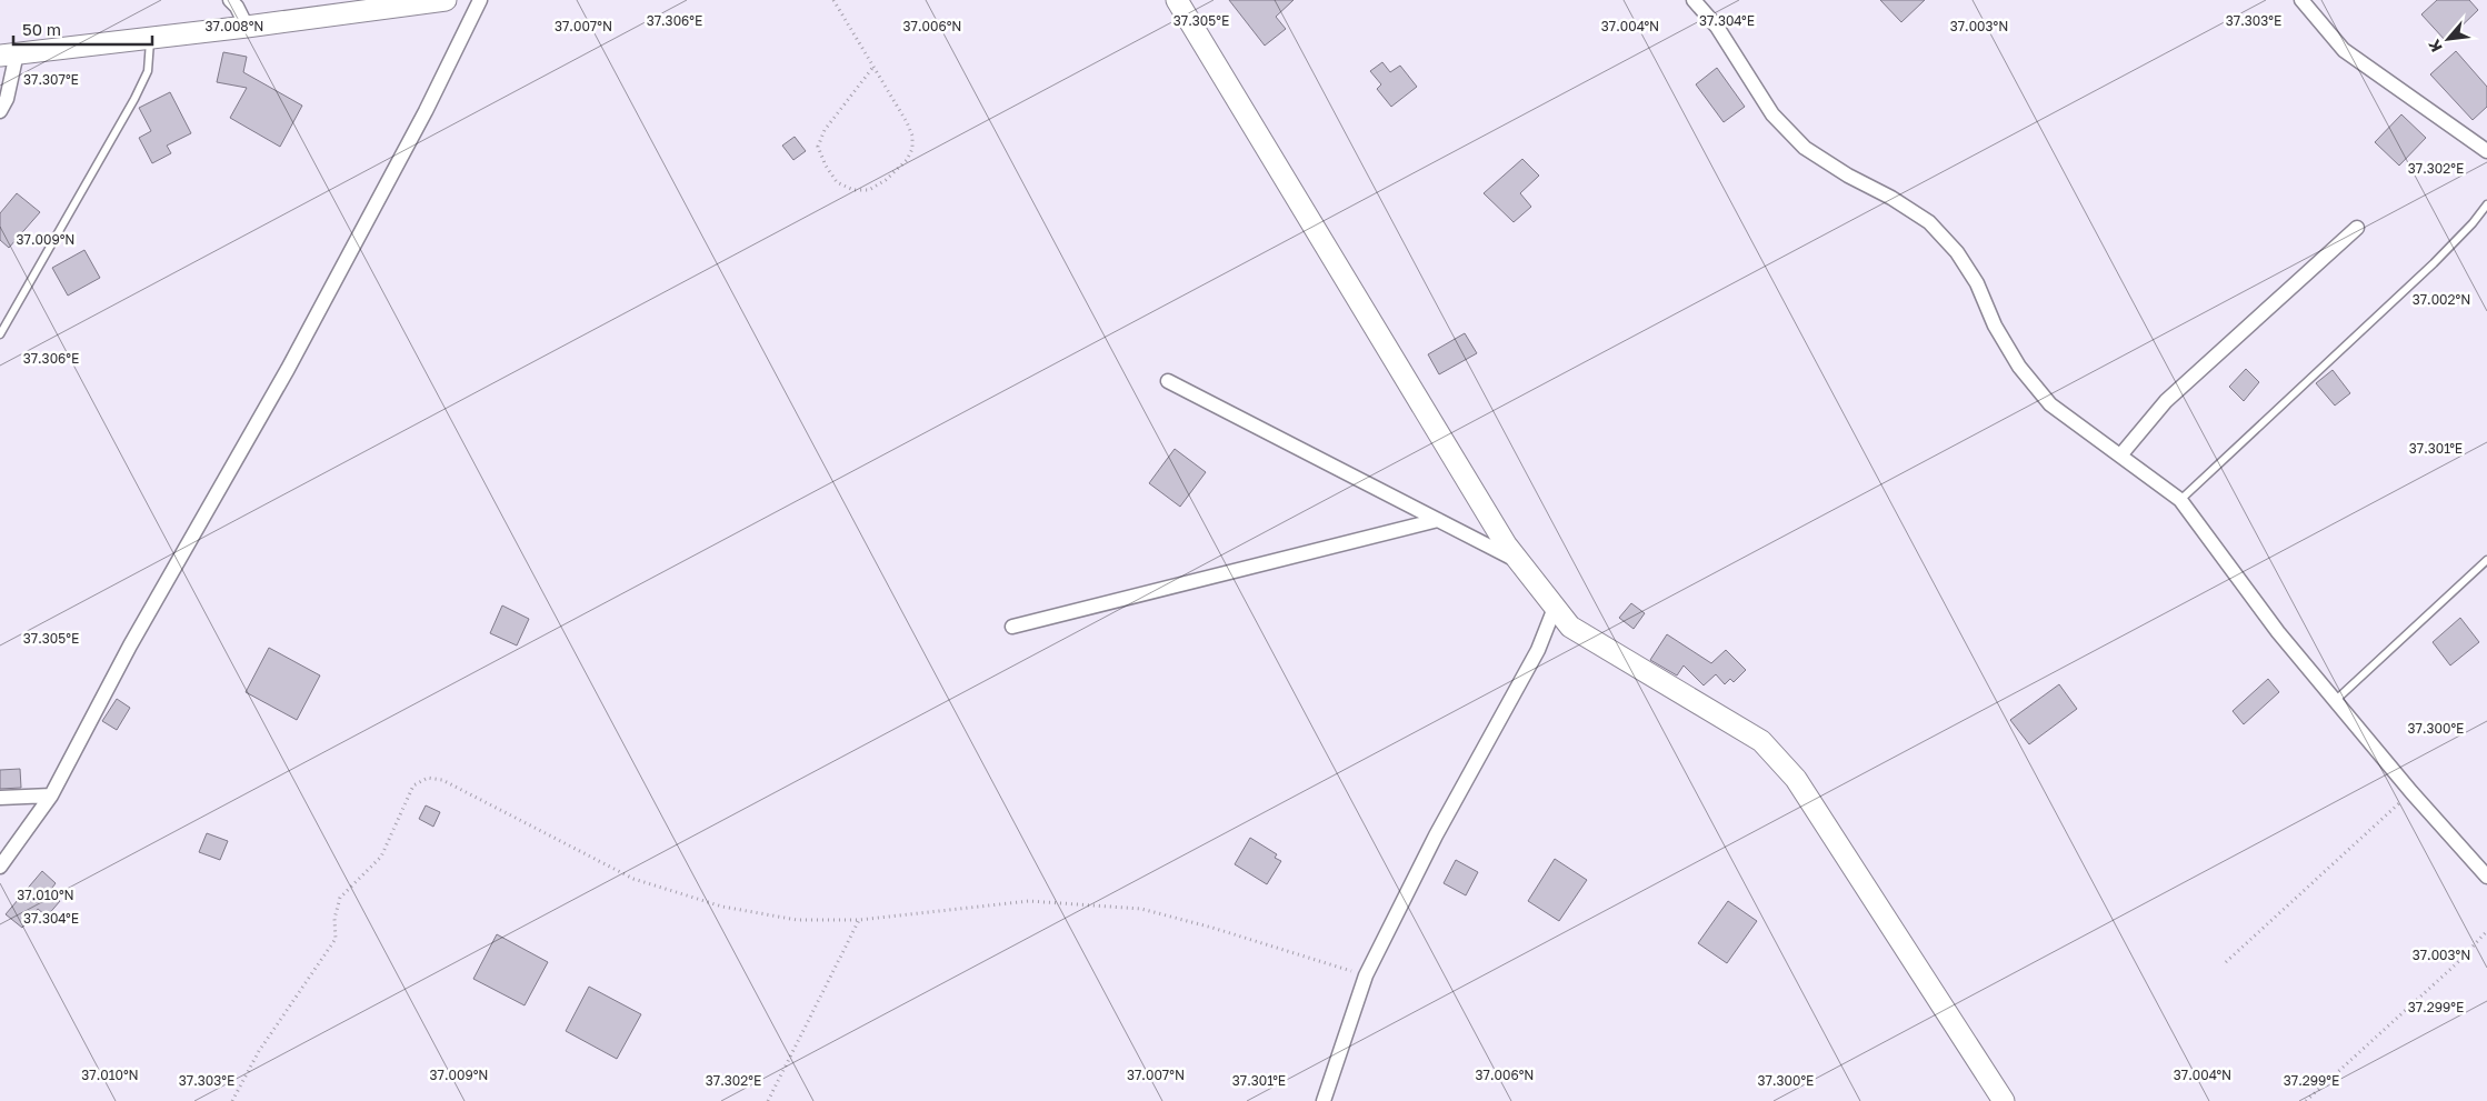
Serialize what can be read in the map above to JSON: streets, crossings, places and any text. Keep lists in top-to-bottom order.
{
  "scale_bar": "50 m",
  "north": "bottom left",
  "coordinates": [
    "37.306°E",
    "37.305°E",
    "37.304°E",
    "37.303°E",
    "37.008°N",
    "37.007°N",
    "37.003°N",
    "37.006°N",
    "37.004°N",
    "37.307°E",
    "37.302°E",
    "37.009°N",
    "37.002°N",
    "37.301°E",
    "37.300°E",
    "37.010°N",
    "37.299°E"
  ]
}
